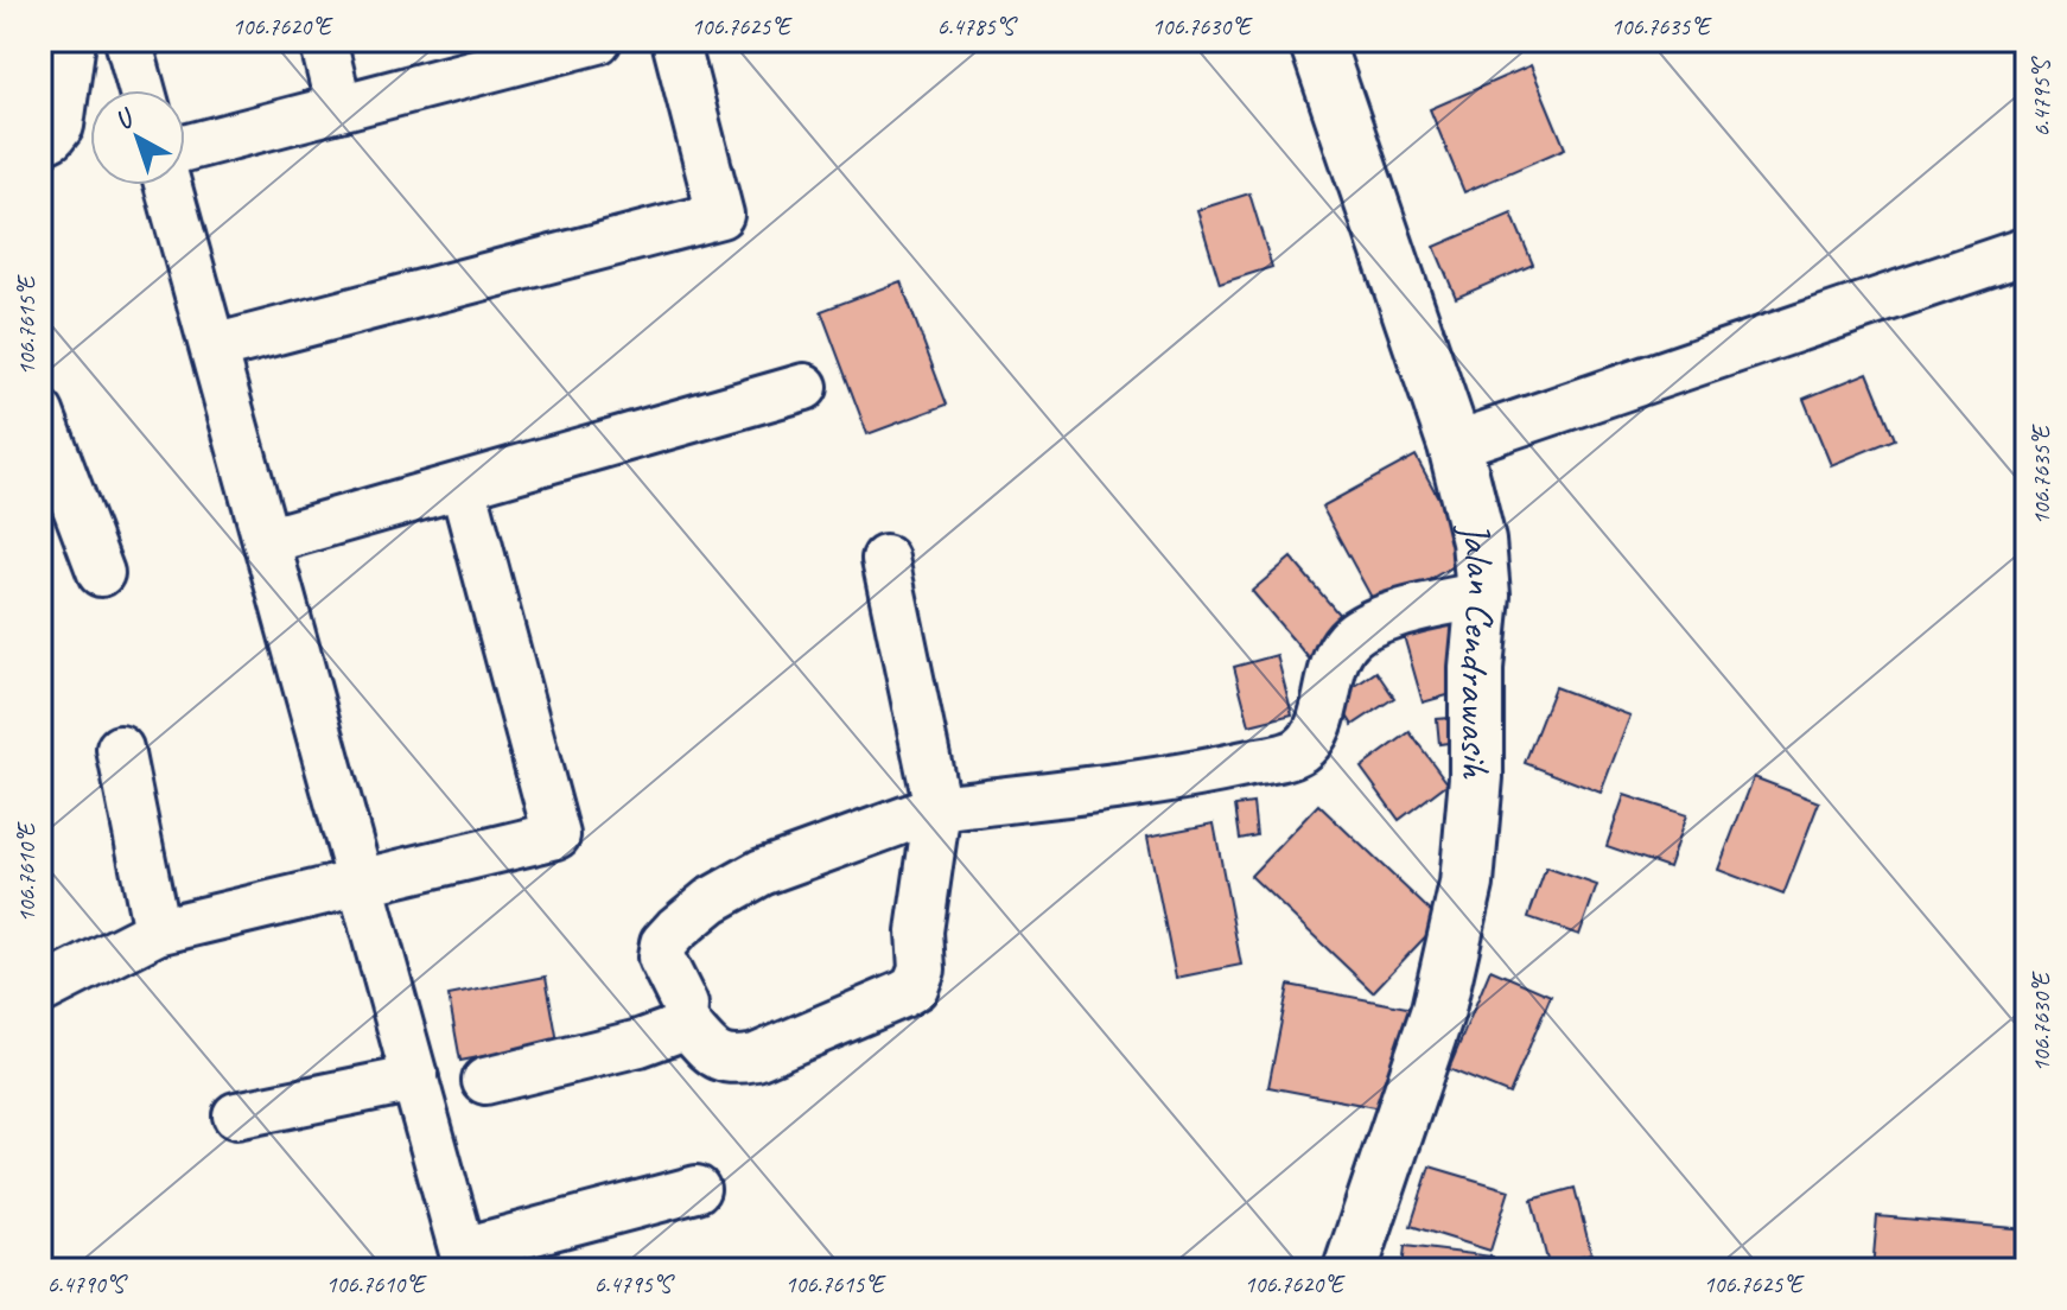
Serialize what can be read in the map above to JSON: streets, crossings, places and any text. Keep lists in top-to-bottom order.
{
  "streets": {
    "street": ["Jalan Cendrawasih"]
  },
  "north": "top left",
  "coordinates": [
    "106.7620°E",
    "106.7625°E",
    "6.4785°S",
    "106.7630°E",
    "106.7635°E",
    "6.4795°S",
    "106.7615°E",
    "106.7610°E",
    "6.4790°S"
  ]
}
